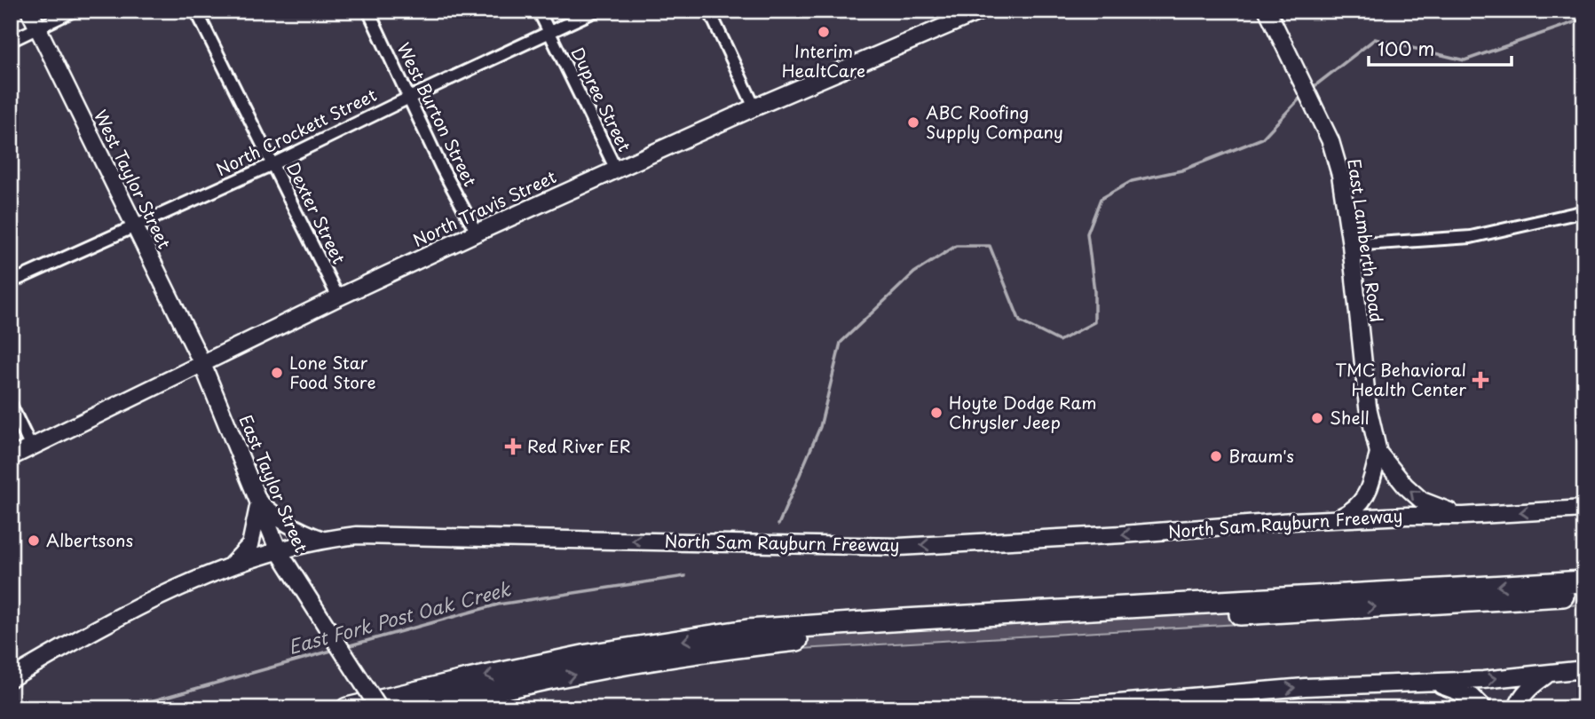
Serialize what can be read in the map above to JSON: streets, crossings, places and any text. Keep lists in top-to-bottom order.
{
  "streets": {
    "main road": [
      "West Taylor Street",
      "North Travis Street",
      "East Lamberth Road",
      "East Taylor Street",
      "North Sam Rayburn Freeway"
    ],
    "street": [
      "Dupree Street",
      "West Burton Street",
      "North Crockett Street",
      "Dexter Street"
    ]
  },
  "crossings": [
    ["Dupree Street", "North Crockett Street"],
    ["Dupree Street", "North Travis Street"],
    ["West Burton Street", "North Crockett Street"],
    ["West Burton Street", "North Travis Street"],
    ["North Crockett Street", "West Taylor Street"],
    ["North Crockett Street", "Dexter Street"],
    ["West Taylor Street", "North Travis Street"],
    ["West Taylor Street", "East Taylor Street"],
    ["North Travis Street", "Dexter Street"],
    ["North Travis Street", "East Taylor Street"],
    ["East Taylor Street", "North Sam Rayburn Freeway"]
  ],
  "one_way": ["North Sam Rayburn Freeway"],
  "water": ["East Fork Post Oak Creek"],
  "places": {
    "other": [
      "Interim HealtCare",
      "ABC Roofing Supply Company",
      "Lone Star Food Store",
      "Hoyte Dodge Ram Chrysler Jeep",
      "Shell",
      "Braum's",
      "Albertsons"
    ],
    "health": ["TMC Behavioral Health Center", "Red River ER"]
  },
  "scale_bar": "100 m"
}
